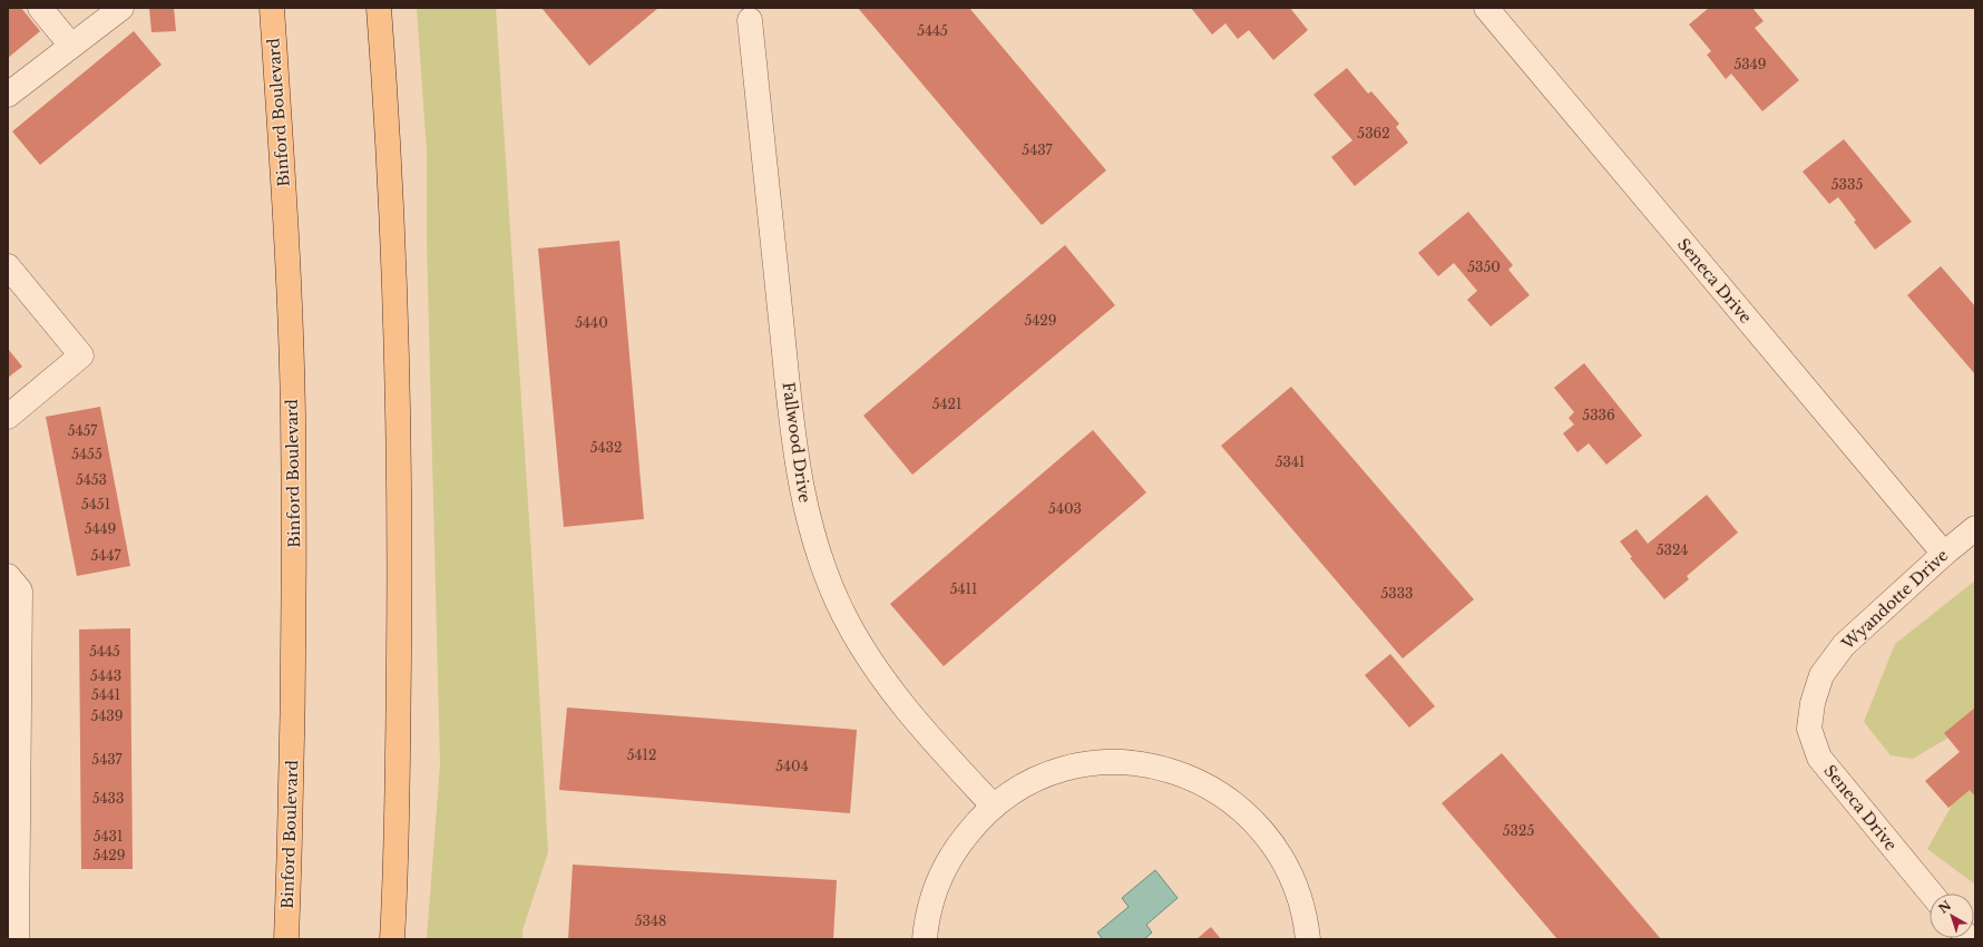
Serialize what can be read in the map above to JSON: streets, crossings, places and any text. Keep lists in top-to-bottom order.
{
  "streets": {
    "main road": ["Binford Boulevard"],
    "street": ["Seneca Drive", "Fallwood Drive", "Wyandotte Drive"]
  },
  "crossings": [
    ["Seneca Drive", "Wyandotte Drive"]
  ],
  "house_numbers": [
    "5445",
    "5349",
    "5362",
    "5437",
    "5335",
    "5350",
    "5429",
    "5440",
    "5421",
    "5336",
    "5457",
    "5432",
    "5455",
    "5341",
    "5453",
    "5451",
    "5403",
    "5449",
    "5324",
    "5447",
    "5411",
    "5333",
    "5445",
    "5443",
    "5441",
    "5439",
    "5412",
    "5437",
    "5404",
    "5433",
    "5325",
    "5431",
    "5429",
    "5348"
  ],
  "north": "top left"
}
